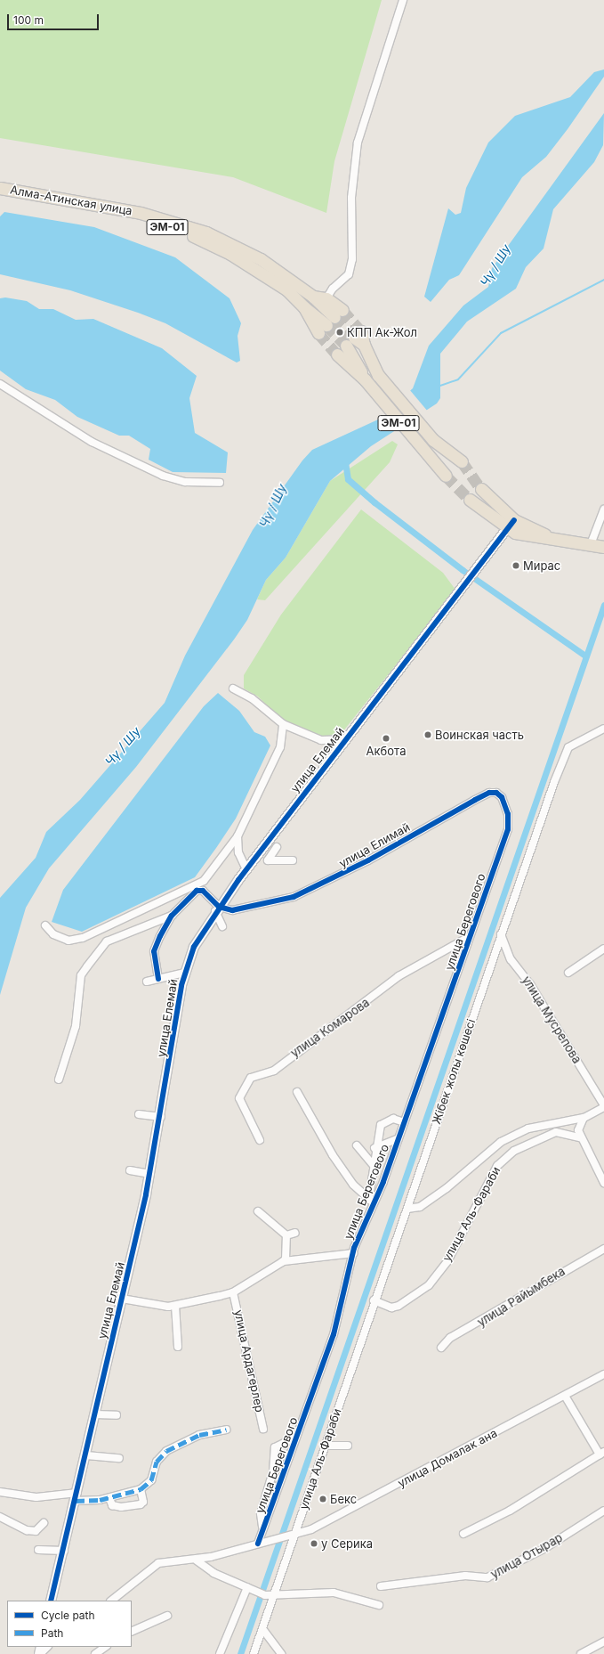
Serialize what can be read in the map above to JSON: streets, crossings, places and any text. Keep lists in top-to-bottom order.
{
  "streets": {
    "highway": ["Алма-Атинская улица", "ЭМ-01"],
    "street": [
      "улица Елемай",
      "улица Елимай",
      "улица Берегового",
      "улица Мусрепова",
      "улица Комарова",
      "Жібек жолы көшесі",
      "улица Аль-Фараби",
      "улица Райымбека",
      "улица Ардагерлер",
      "улица Домалак ана",
      "улица Отырар"
    ]
  },
  "crossings": [
    ["улица Елемай", "улица Елимай"],
    ["улица Елимай", "улица Берегового"],
    ["улица Берегового", "улица Комарова"],
    ["улица Берегового", "улица Домалак ана"],
    ["улица Мусрепова", "Жібек жолы көшесі"],
    ["улица Мусрепова", "улица Аль-Фараби"],
    ["Жібек жолы көшесі", "улица Аль-Фараби"],
    ["улица Аль-Фараби", "улица Домалак ана"]
  ],
  "water": ["Чү / Шу"],
  "places": [
    "КПП Ак-Жол",
    "Мирас",
    "Воинская часть",
    "Акбота",
    "Бекс",
    "у Серика"
  ],
  "legend": ["Cycle path", "Path"],
  "scale_bar": "100 m"
}
